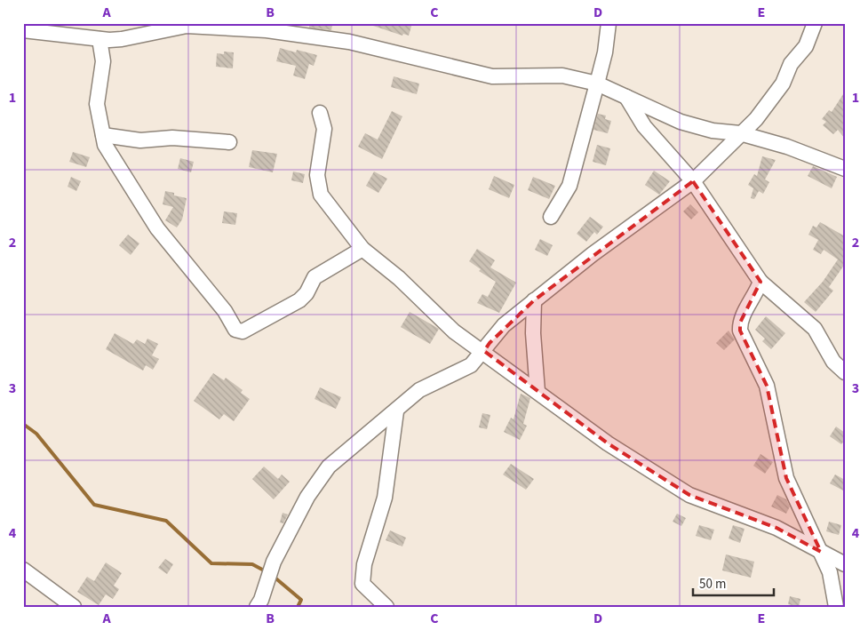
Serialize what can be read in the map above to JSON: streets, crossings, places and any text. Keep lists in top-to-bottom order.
{
  "scale_bar": "50 m",
  "grid": {
    "columns": [
      "A",
      "B",
      "C",
      "D",
      "E"
    ],
    "rows": [
      "1",
      "2",
      "3",
      "4"
    ]
  }
}
